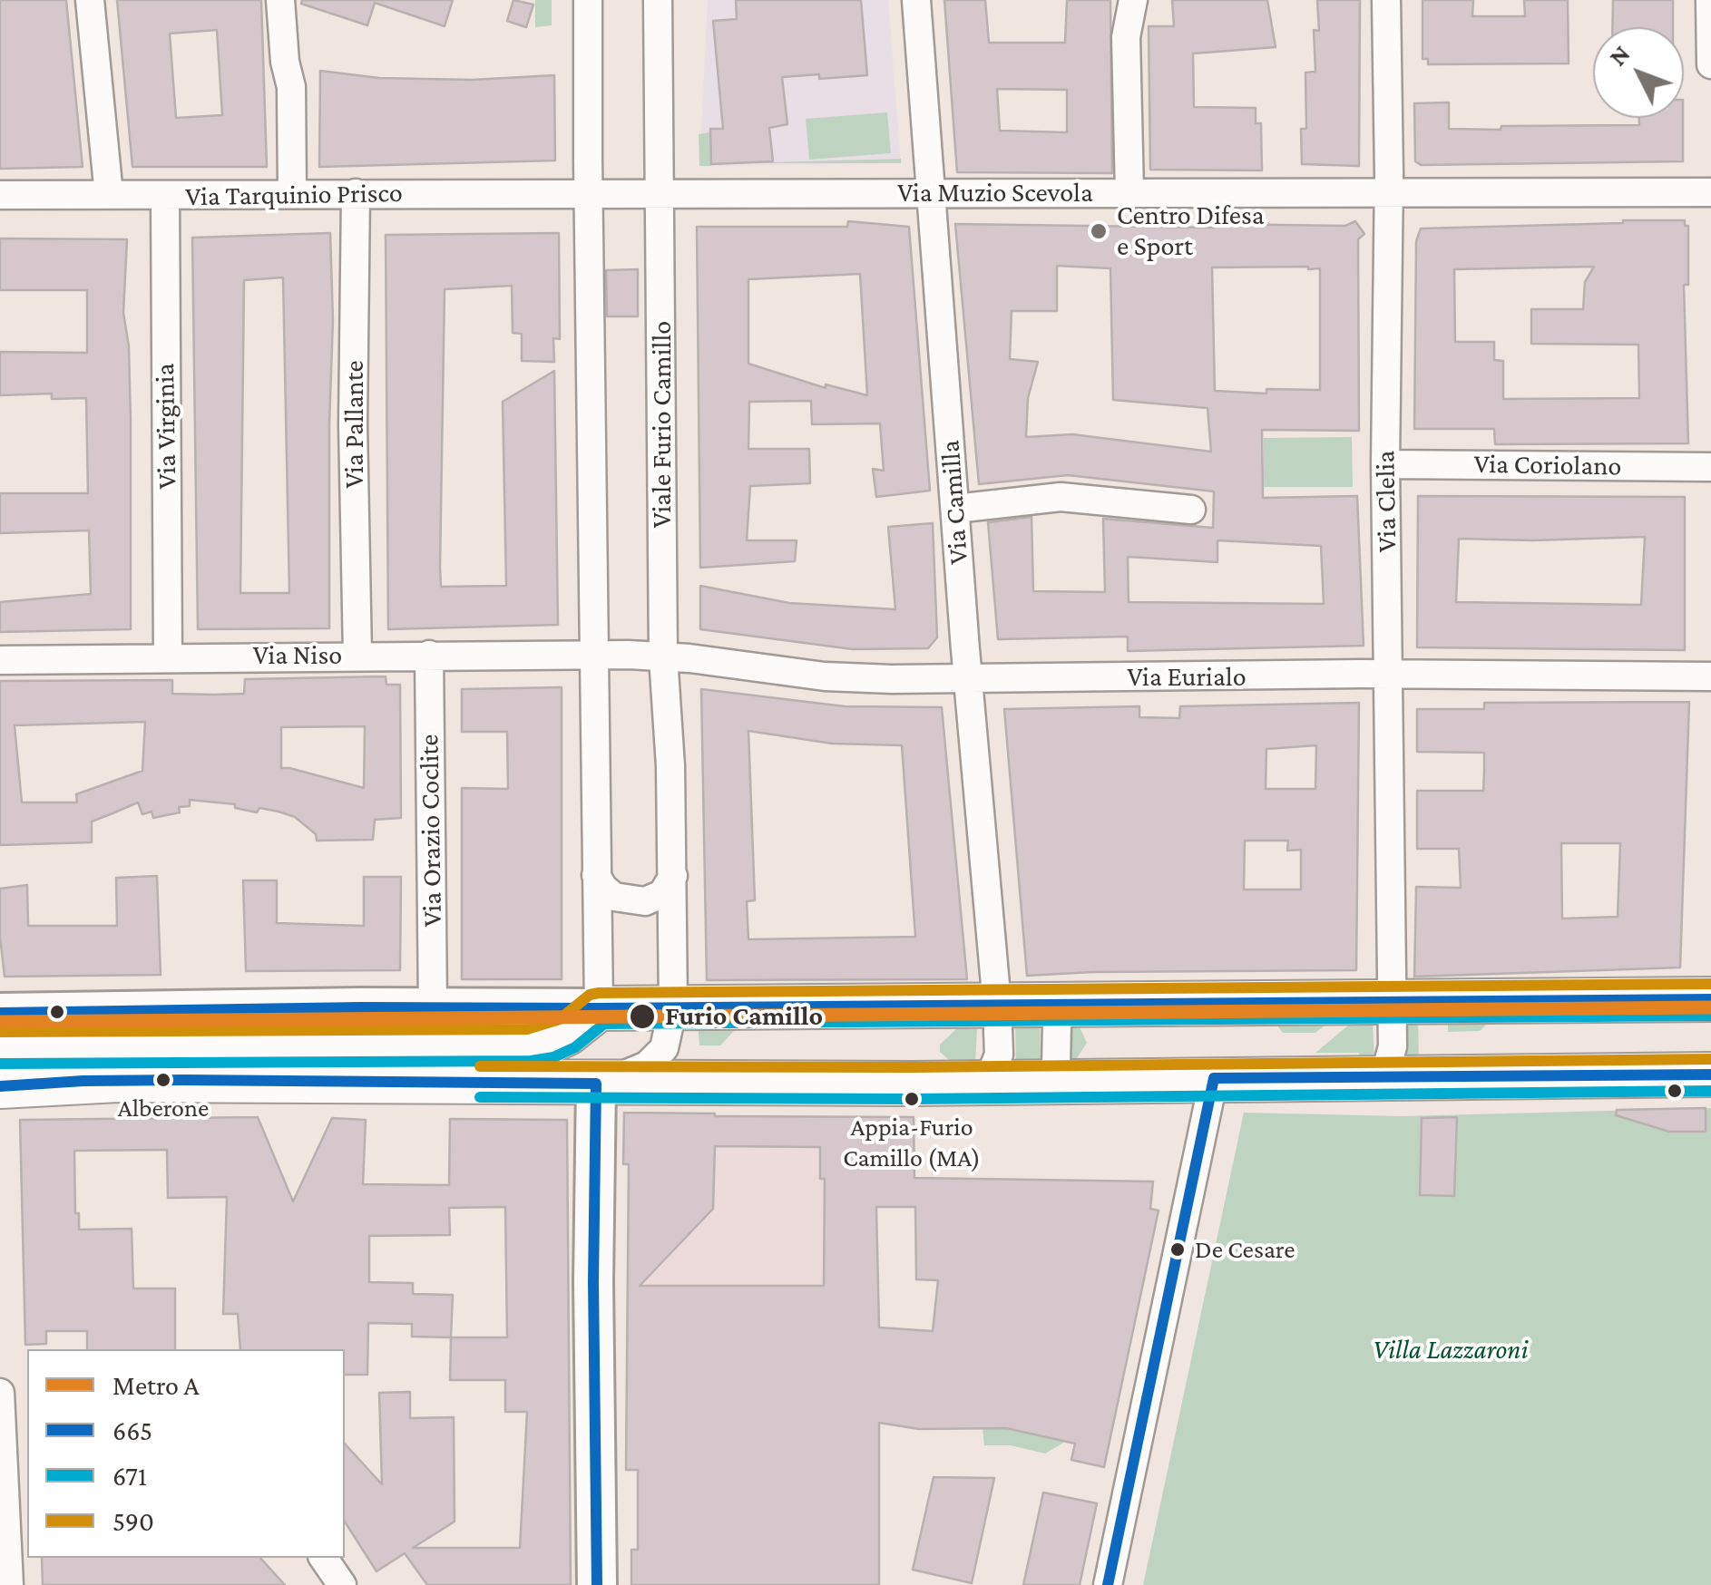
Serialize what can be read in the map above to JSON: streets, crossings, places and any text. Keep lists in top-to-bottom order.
{
  "streets": {
    "street": [
      "Via Muzio Scevola",
      "Via Tarquinio Prisco",
      "Via Pallante",
      "Viale Furio Camillo",
      "Via Virginia",
      "Via Coriolano",
      "Via Clelia",
      "Via Camilla",
      "Via Niso",
      "Via Eurialo",
      "Via Orazio Coclite"
    ]
  },
  "crossings": [
    ["Via Muzio Scevola", "Viale Furio Camillo"],
    ["Via Muzio Scevola", "Via Clelia"],
    ["Via Muzio Scevola", "Via Camilla"],
    ["Via Tarquinio Prisco", "Via Pallante"],
    ["Via Tarquinio Prisco", "Via Virginia"],
    ["Via Pallante", "Via Niso"],
    ["Viale Furio Camillo", "Via Eurialo"],
    ["Via Virginia", "Via Niso"],
    ["Via Coriolano", "Via Clelia"],
    ["Via Clelia", "Via Eurialo"],
    ["Via Camilla", "Via Eurialo"],
    ["Via Niso", "Via Orazio Coclite"]
  ],
  "parks": ["Villa Lazzaroni"],
  "places": [
    "Centro Difesa e Sport",
    "Furio Camillo",
    "Alberone",
    "Appia-Furio Camillo (MA)",
    "De Cesare"
  ],
  "lines": [
    "transit line 590",
    "transit line 665",
    "metro line A",
    "transit line 671"
  ],
  "legend": [
    "Metro A",
    "665",
    "671",
    "590"
  ],
  "north": "top left"
}
